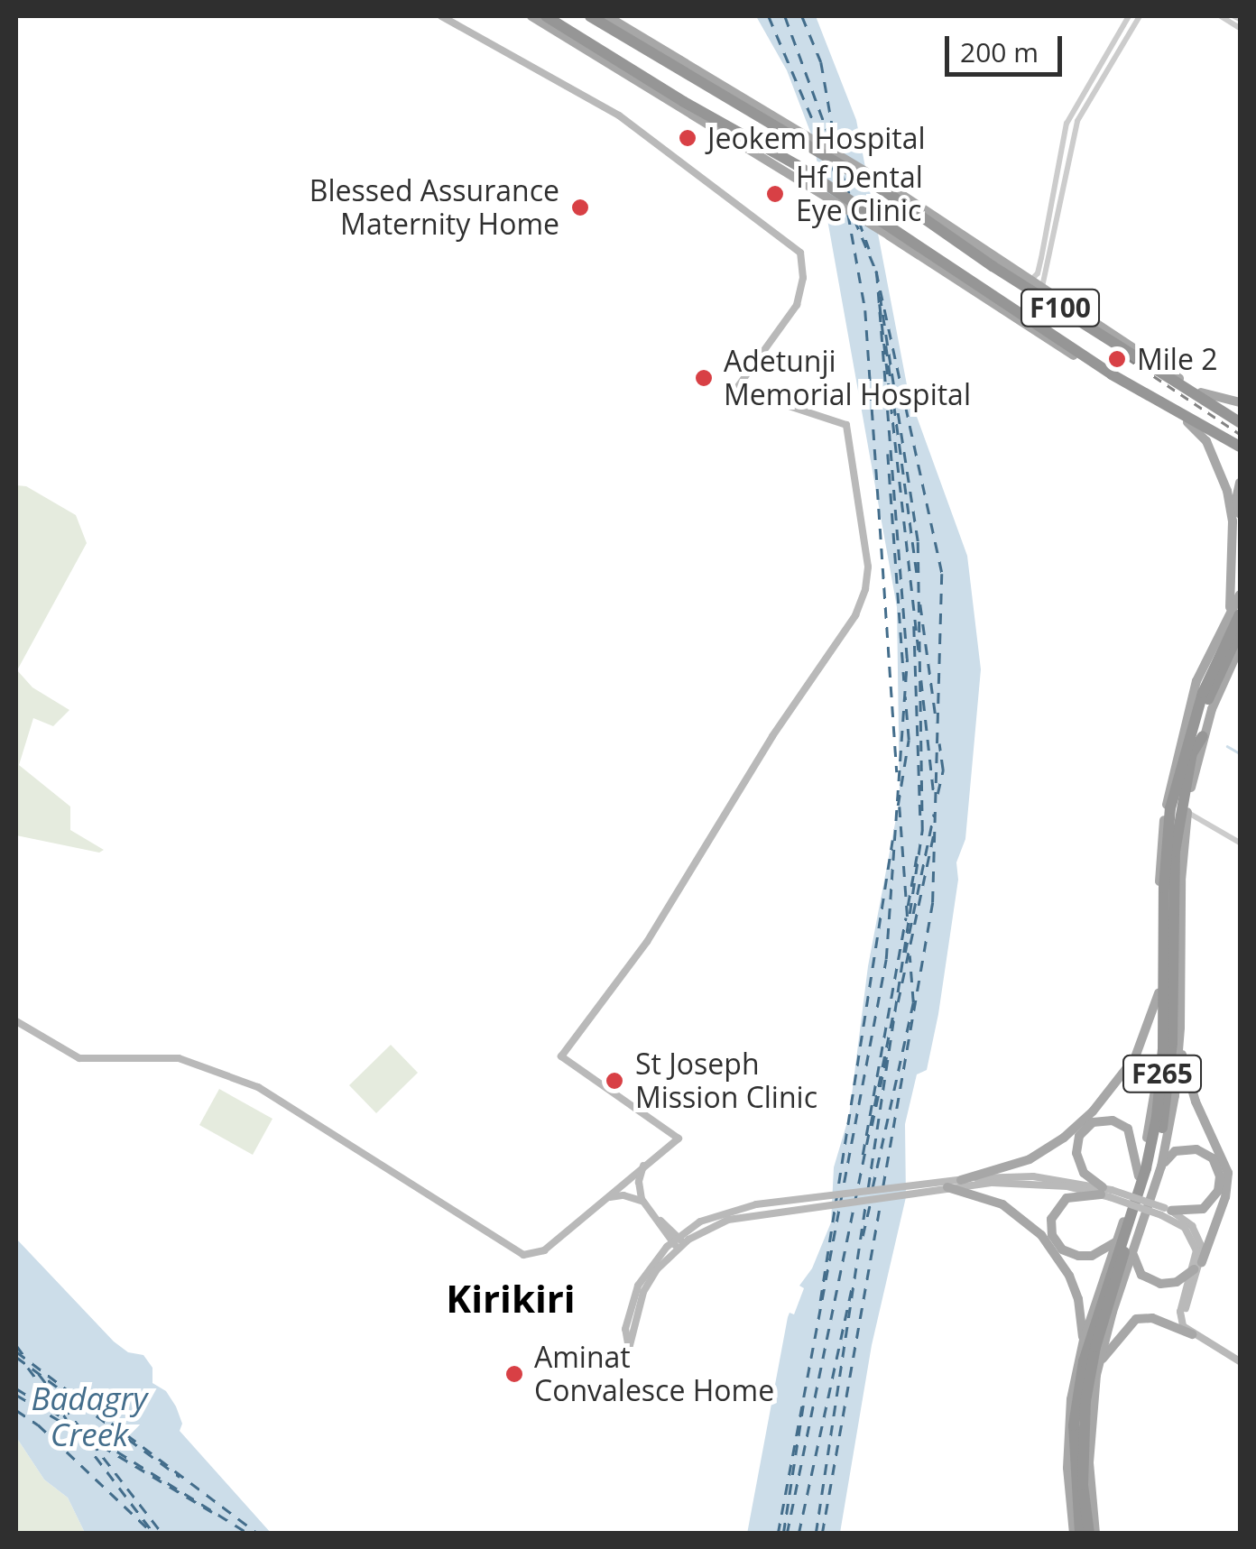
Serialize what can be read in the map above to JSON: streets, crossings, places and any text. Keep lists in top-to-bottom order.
{
  "streets": {
    "highway": ["F100", "F265"]
  },
  "districts": ["Kirikiri"],
  "water": ["Badagry Creek"],
  "places": [
    "Jeokem Hospital",
    "Hf Dental Eye Clinic",
    "Blessed Assurance Maternity Home",
    "Mile 2",
    "Adetunji Memorial Hospital",
    "St Joseph Mission Clinic",
    "Aminat Convalesce Home"
  ],
  "scale_bar": "200 m"
}
